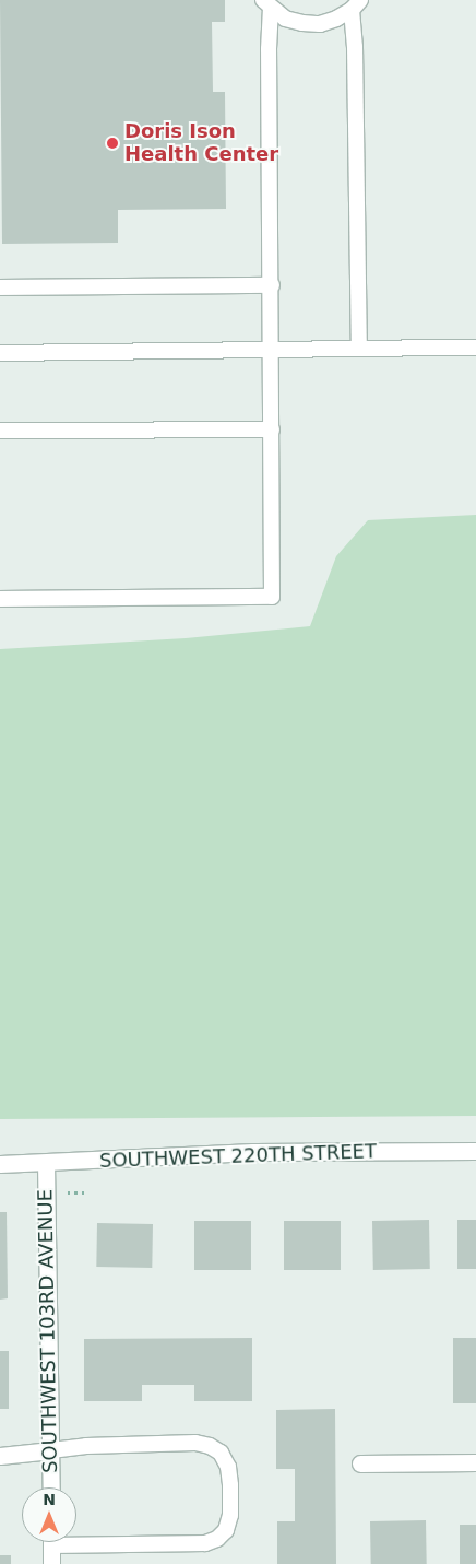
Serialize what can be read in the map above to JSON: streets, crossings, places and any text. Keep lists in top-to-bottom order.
{
  "streets": {
    "street": ["SOUTHWEST 220TH STREET", "SOUTHWEST 103RD AVENUE"]
  },
  "crossings": [
    ["SOUTHWEST 220TH STREET", "SOUTHWEST 103RD AVENUE"]
  ],
  "places": ["Doris Ison Health Center"],
  "north": "top"
}
